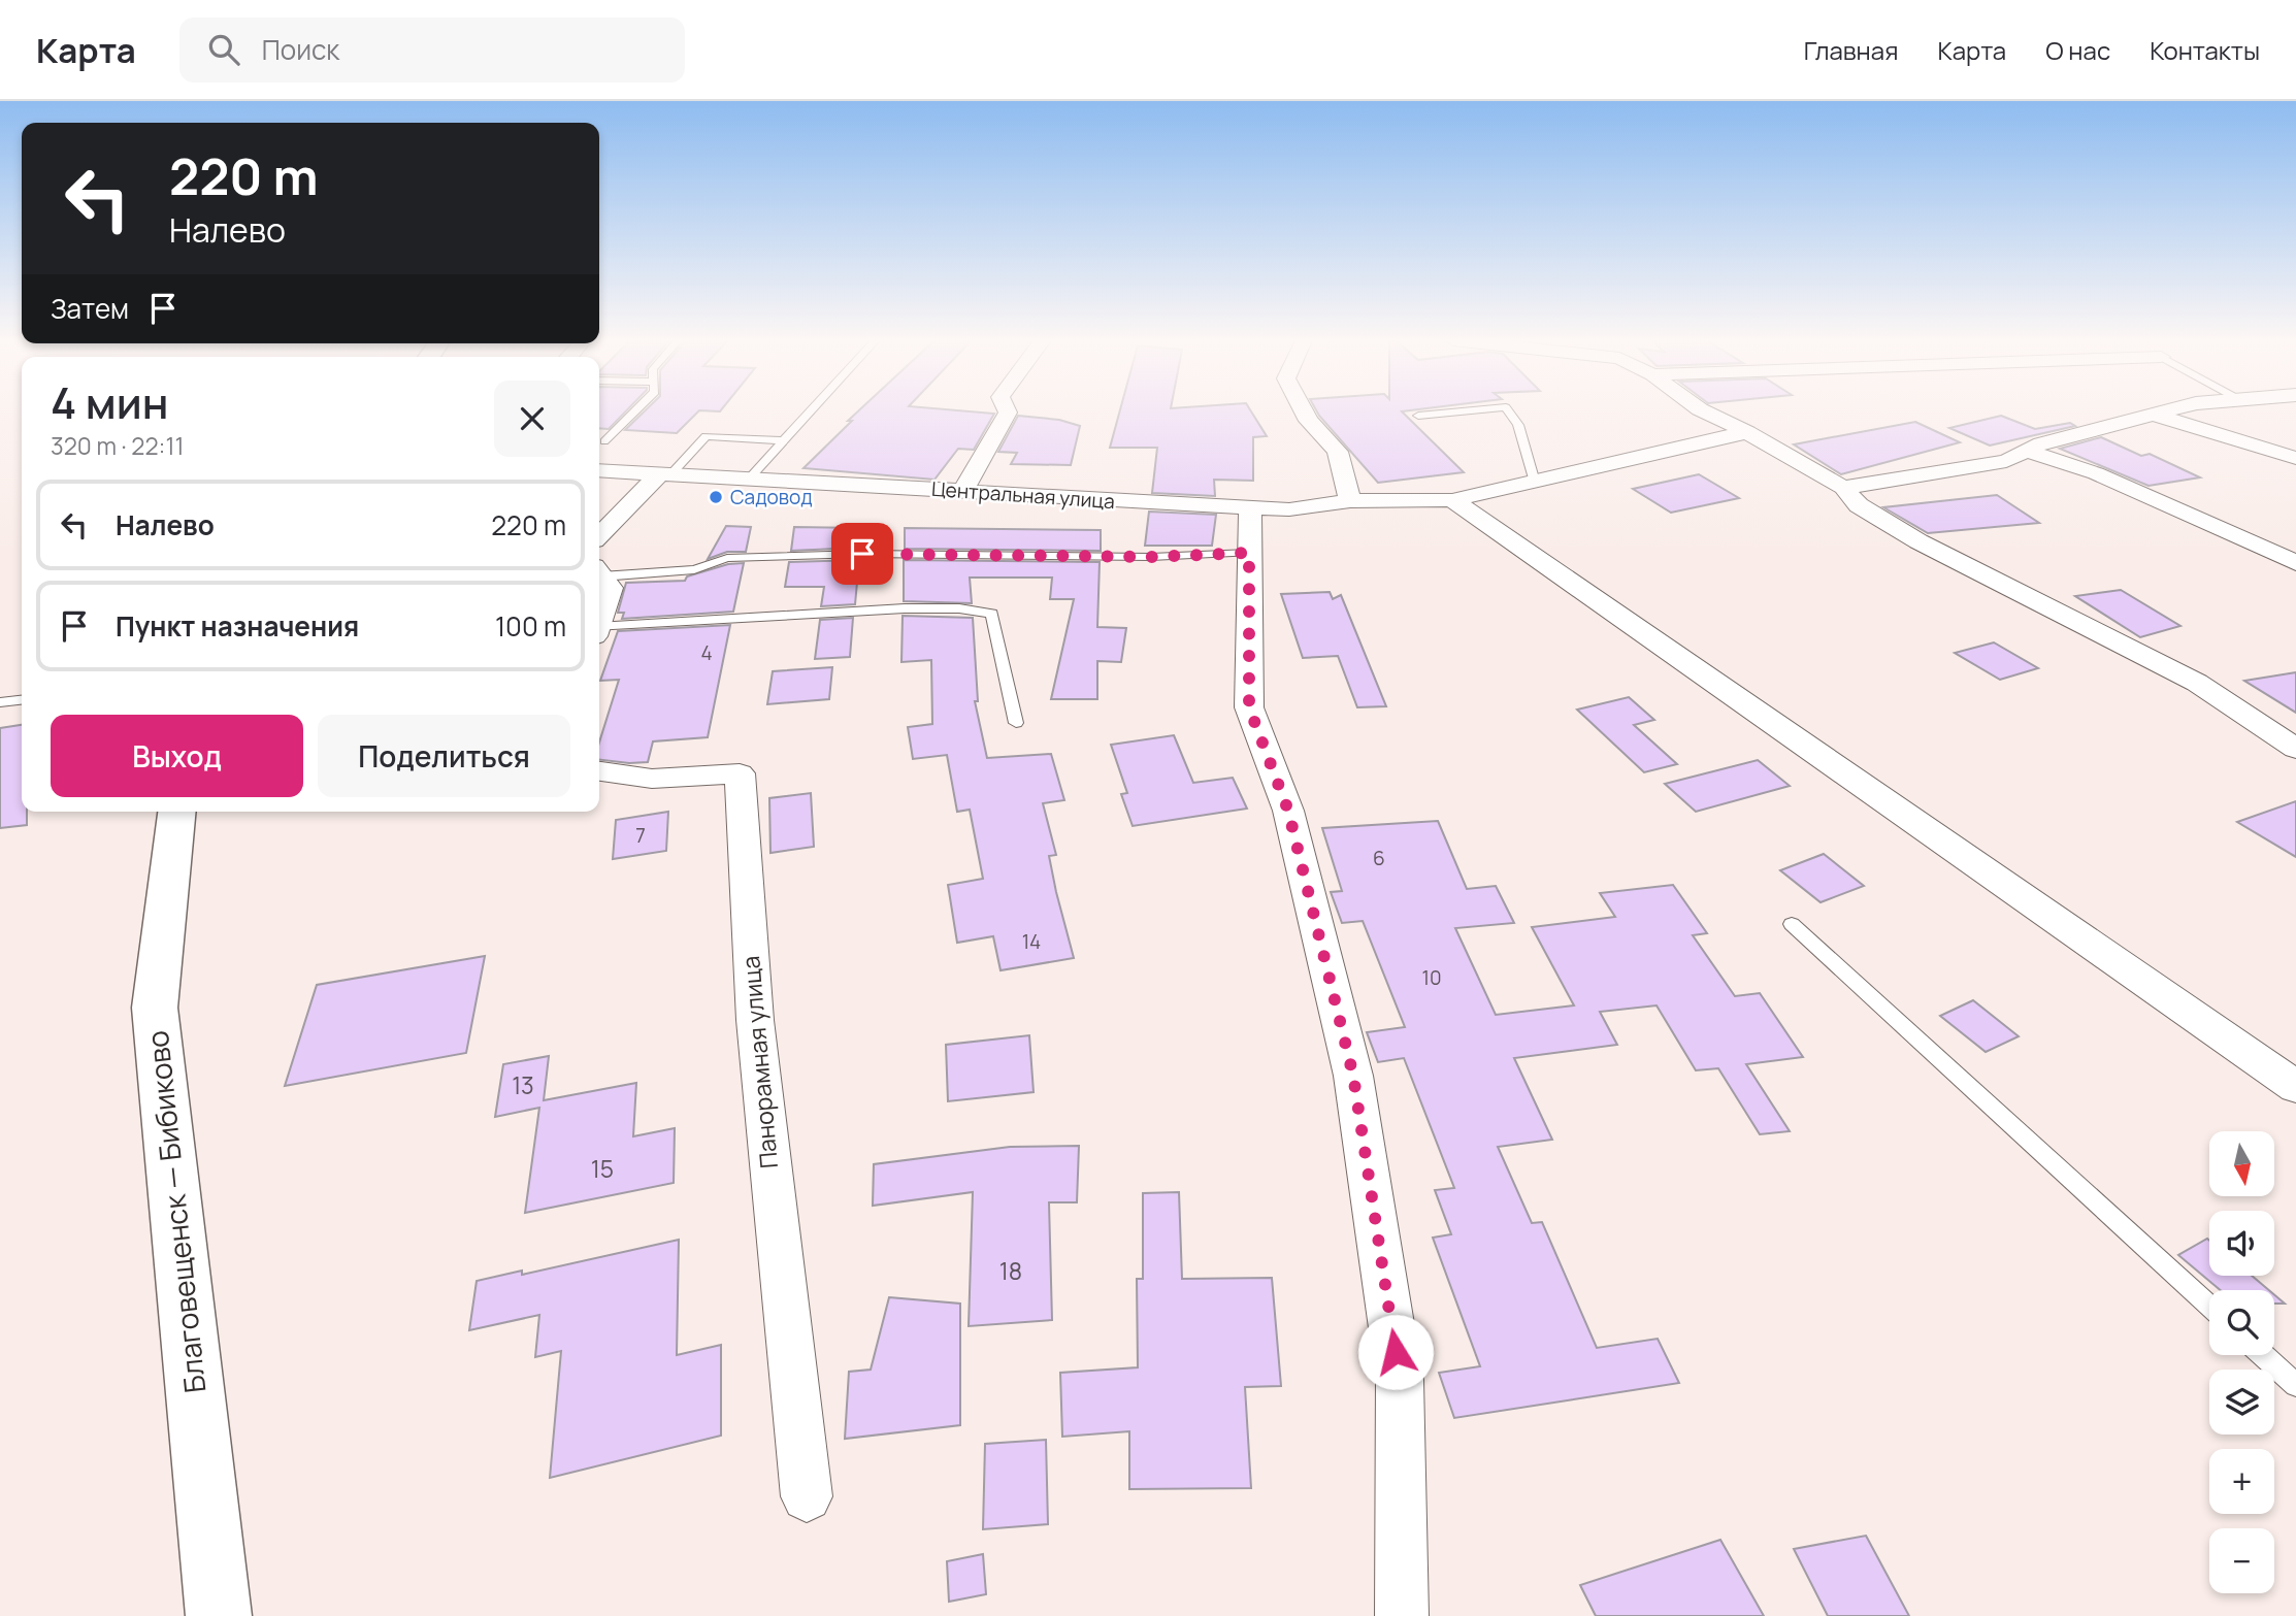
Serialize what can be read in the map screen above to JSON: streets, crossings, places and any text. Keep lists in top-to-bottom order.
{
  "streets": {
    "main road": ["Благовещенск — Бибиково"],
    "street": ["Центральная улица", "Панорамная улица"]
  },
  "places": ["Садовод"],
  "house_numbers": [
    "4",
    "7",
    "6",
    "14",
    "10",
    "13",
    "15",
    "18"
  ],
  "north": "bottom",
  "page": {
    "header": "Карта",
    "search": "Поиск",
    "nav": [
      "Главная",
      "Карта",
      "О нас",
      "Контакты"
    ],
    "turn": ["220 m", "Налево"],
    "then": "Затем",
    "heading": ["4 мин", "320 m · 22:11"],
    "list": [
      {
        "name": "Налево",
        "value": "220 m"
      },
      {
        "name": "Пункт назначения",
        "value": "100 m"
      }
    ],
    "buttons": ["Выход", "Поделиться"],
    "map_buttons": ["+", "−"]
  }
}
